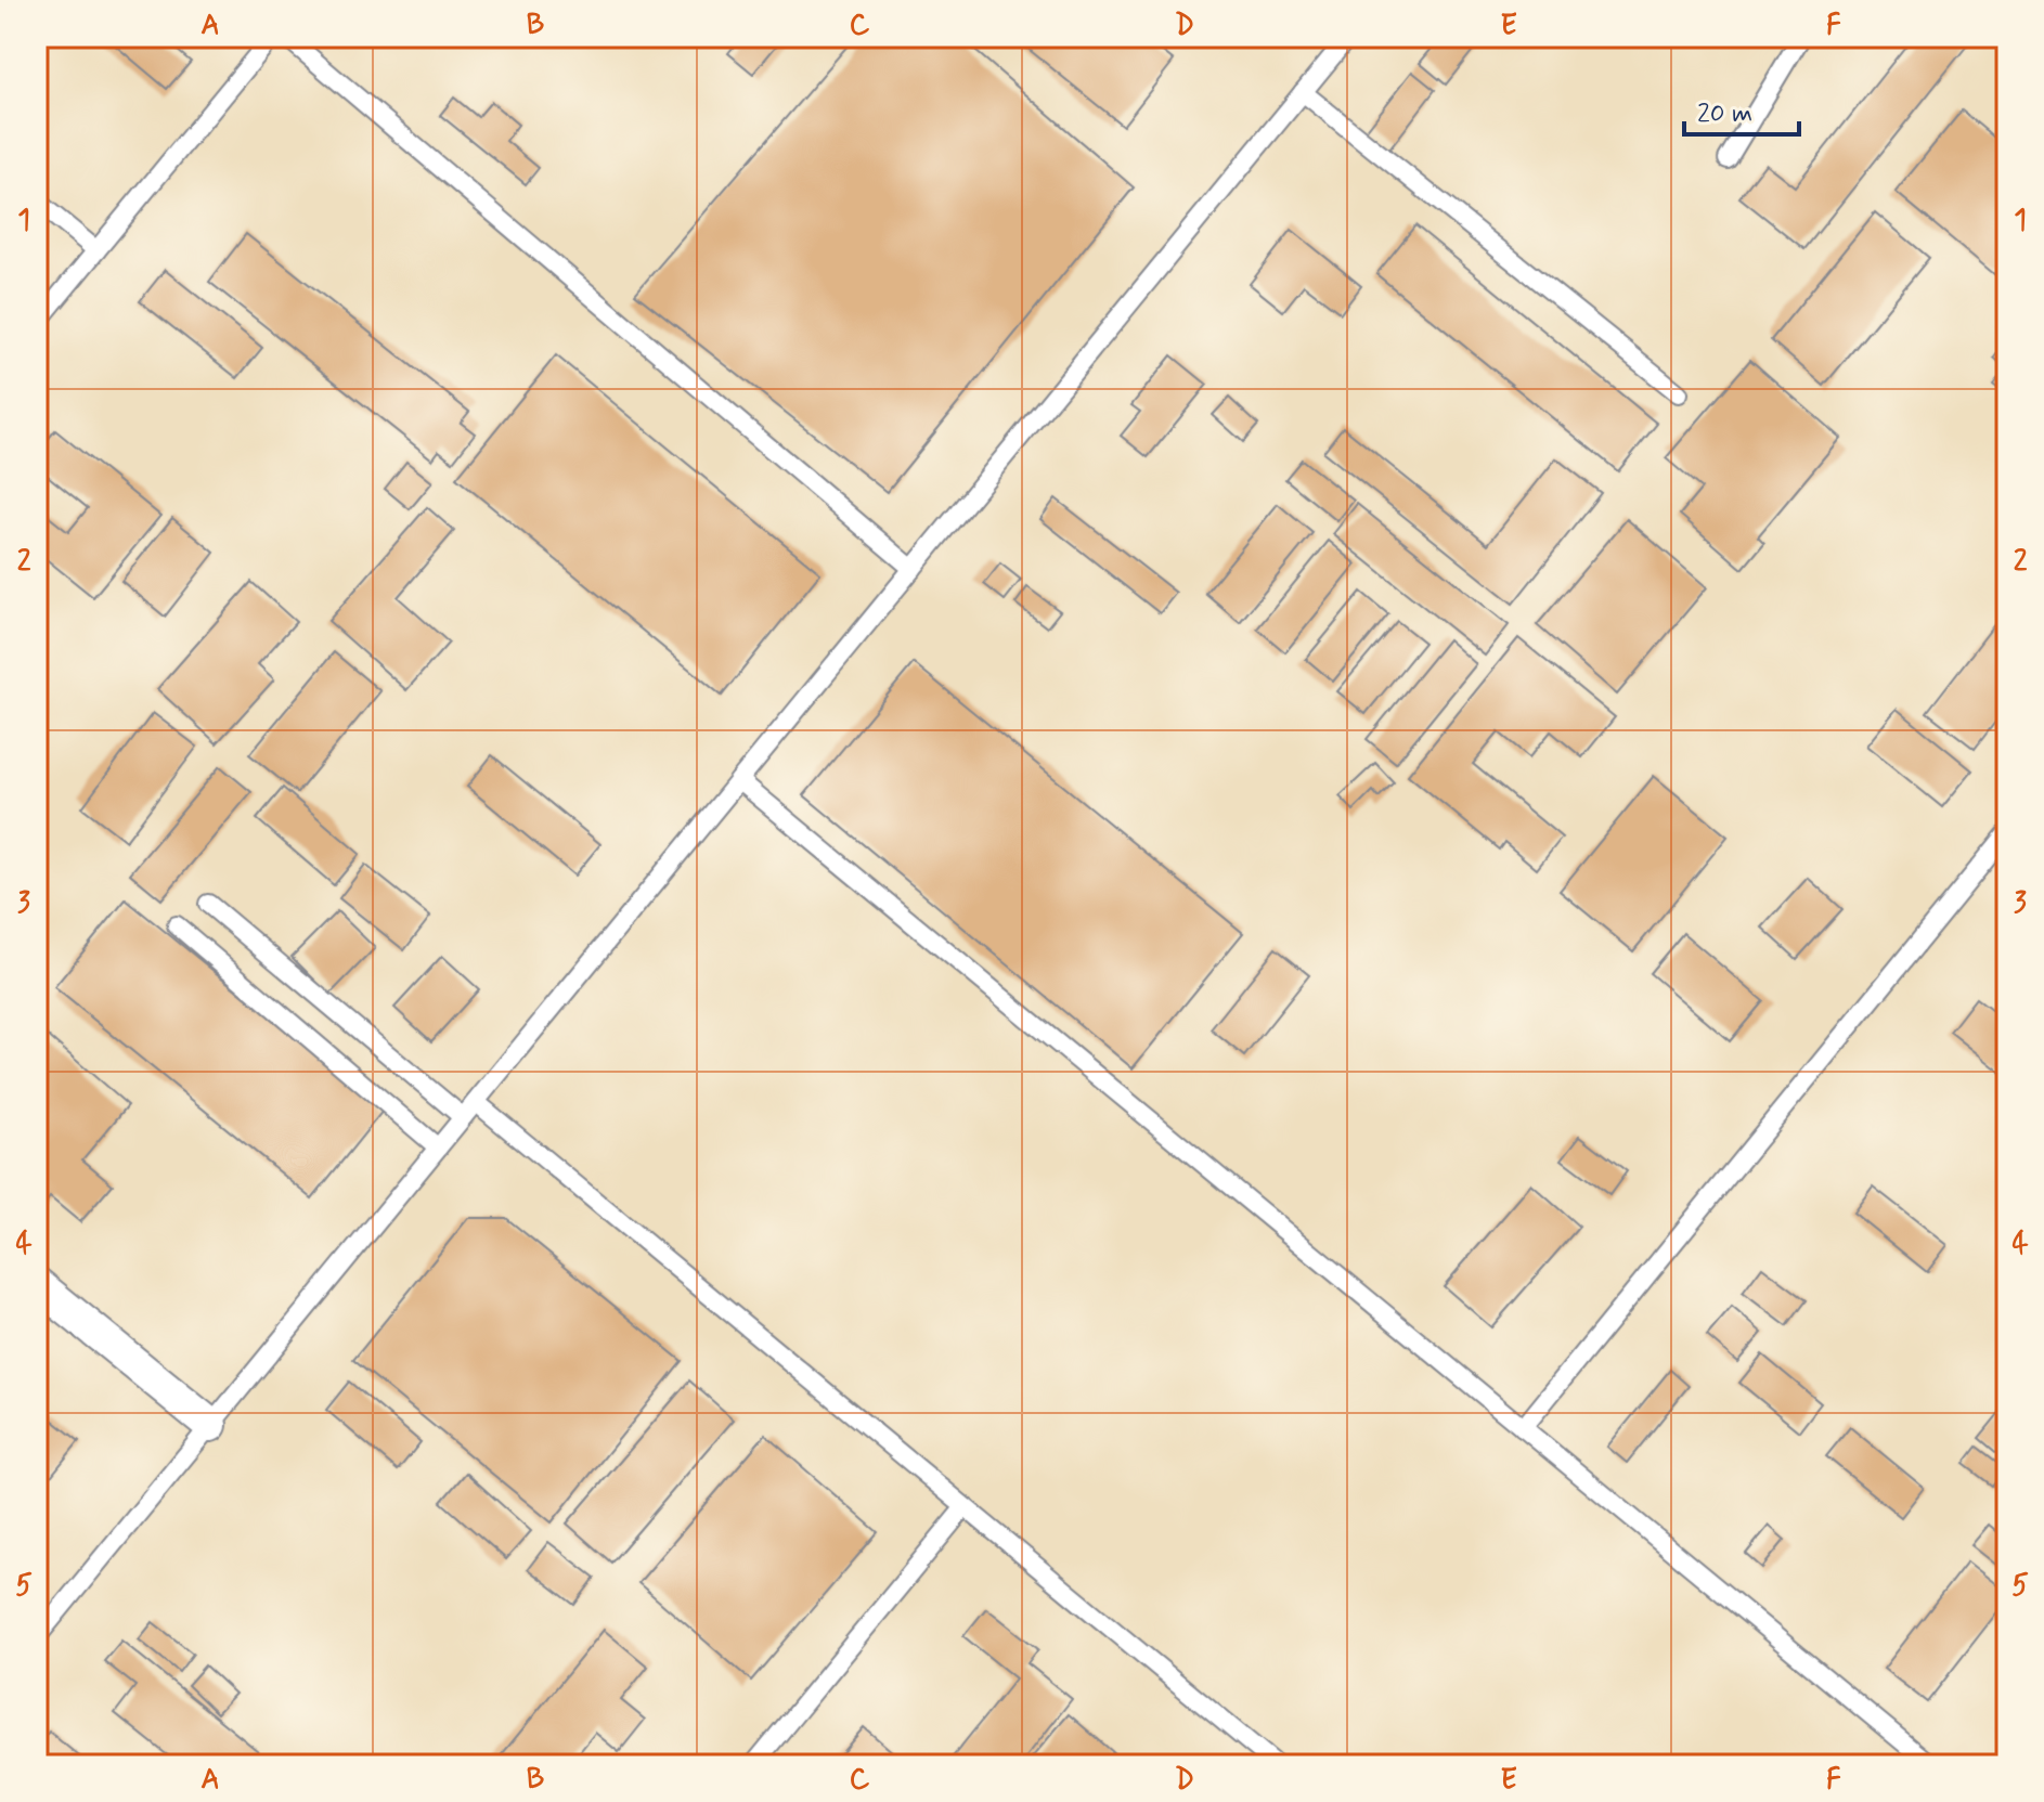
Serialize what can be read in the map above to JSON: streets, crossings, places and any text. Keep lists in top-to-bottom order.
{
  "scale_bar": "20 m",
  "grid": {
    "columns": [
      "A",
      "B",
      "C",
      "D",
      "E",
      "F"
    ],
    "rows": [
      "1",
      "2",
      "3",
      "4",
      "5"
    ]
  }
}
